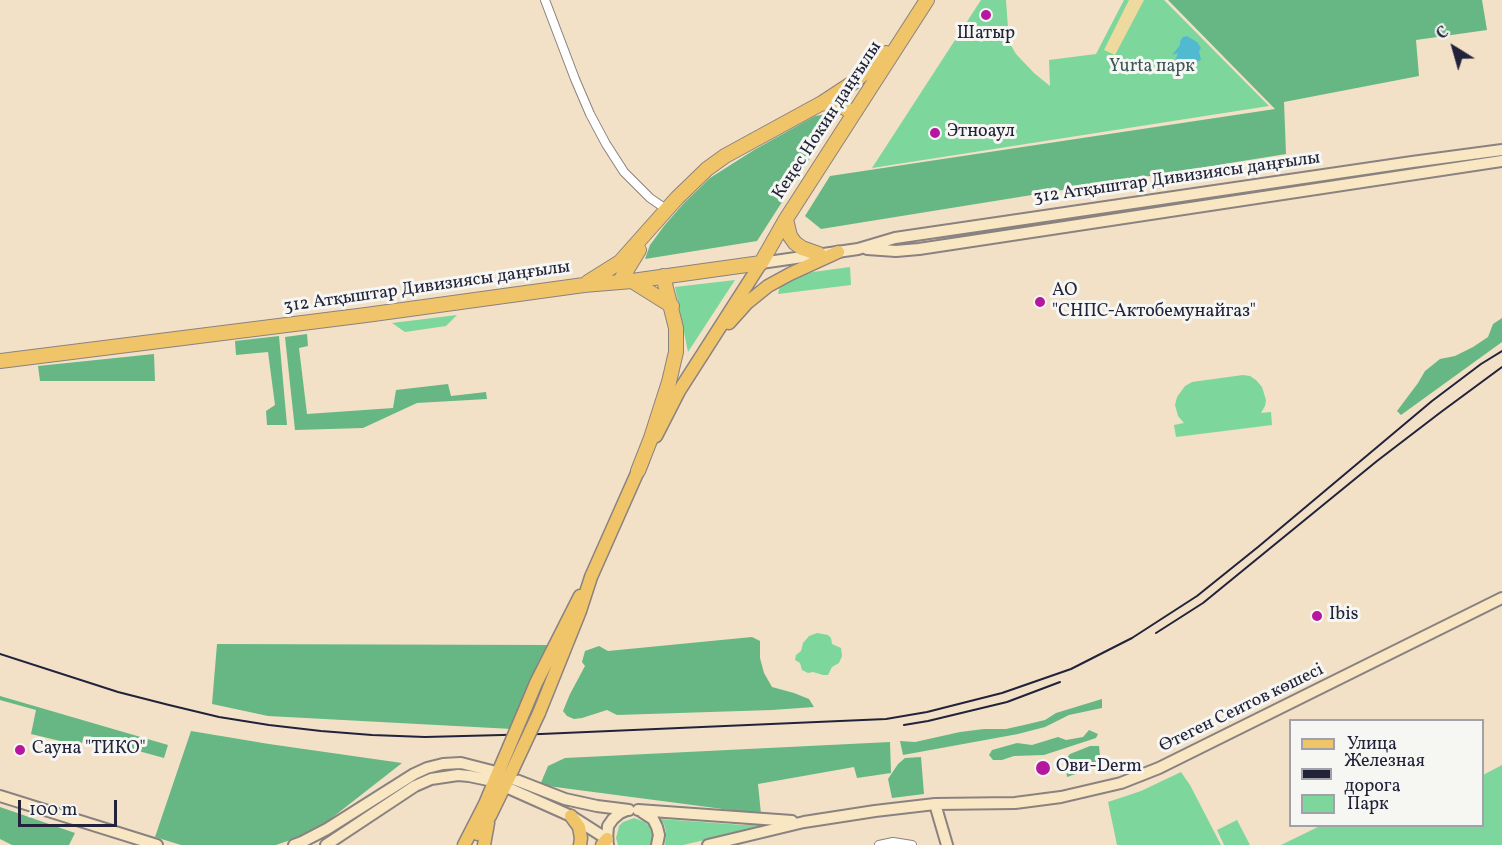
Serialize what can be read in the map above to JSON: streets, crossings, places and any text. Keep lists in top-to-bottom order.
{
  "streets": {
    "highway": ["Кеңес Нокин даңғылы", "312 Атқыштар Дивизиясы даңғылы"],
    "main road": ["Өтеген Сеитов көшесі"]
  },
  "crossings": [
    ["Кеңес Нокин даңғылы", "312 Атқыштар Дивизиясы даңғылы"]
  ],
  "parks": ["Yurta парк"],
  "places": [
    "Шатыр",
    "Этноаул",
    "АО \"СНПС-Актобемунайгаз\"",
    "Ibis",
    "Сауна \"ТИКО\"",
    "Ови-Derm"
  ],
  "legend": ["Улица", "Железная дорога", "Парк"],
  "scale_bar": "100 m",
  "north": "top left"
}
